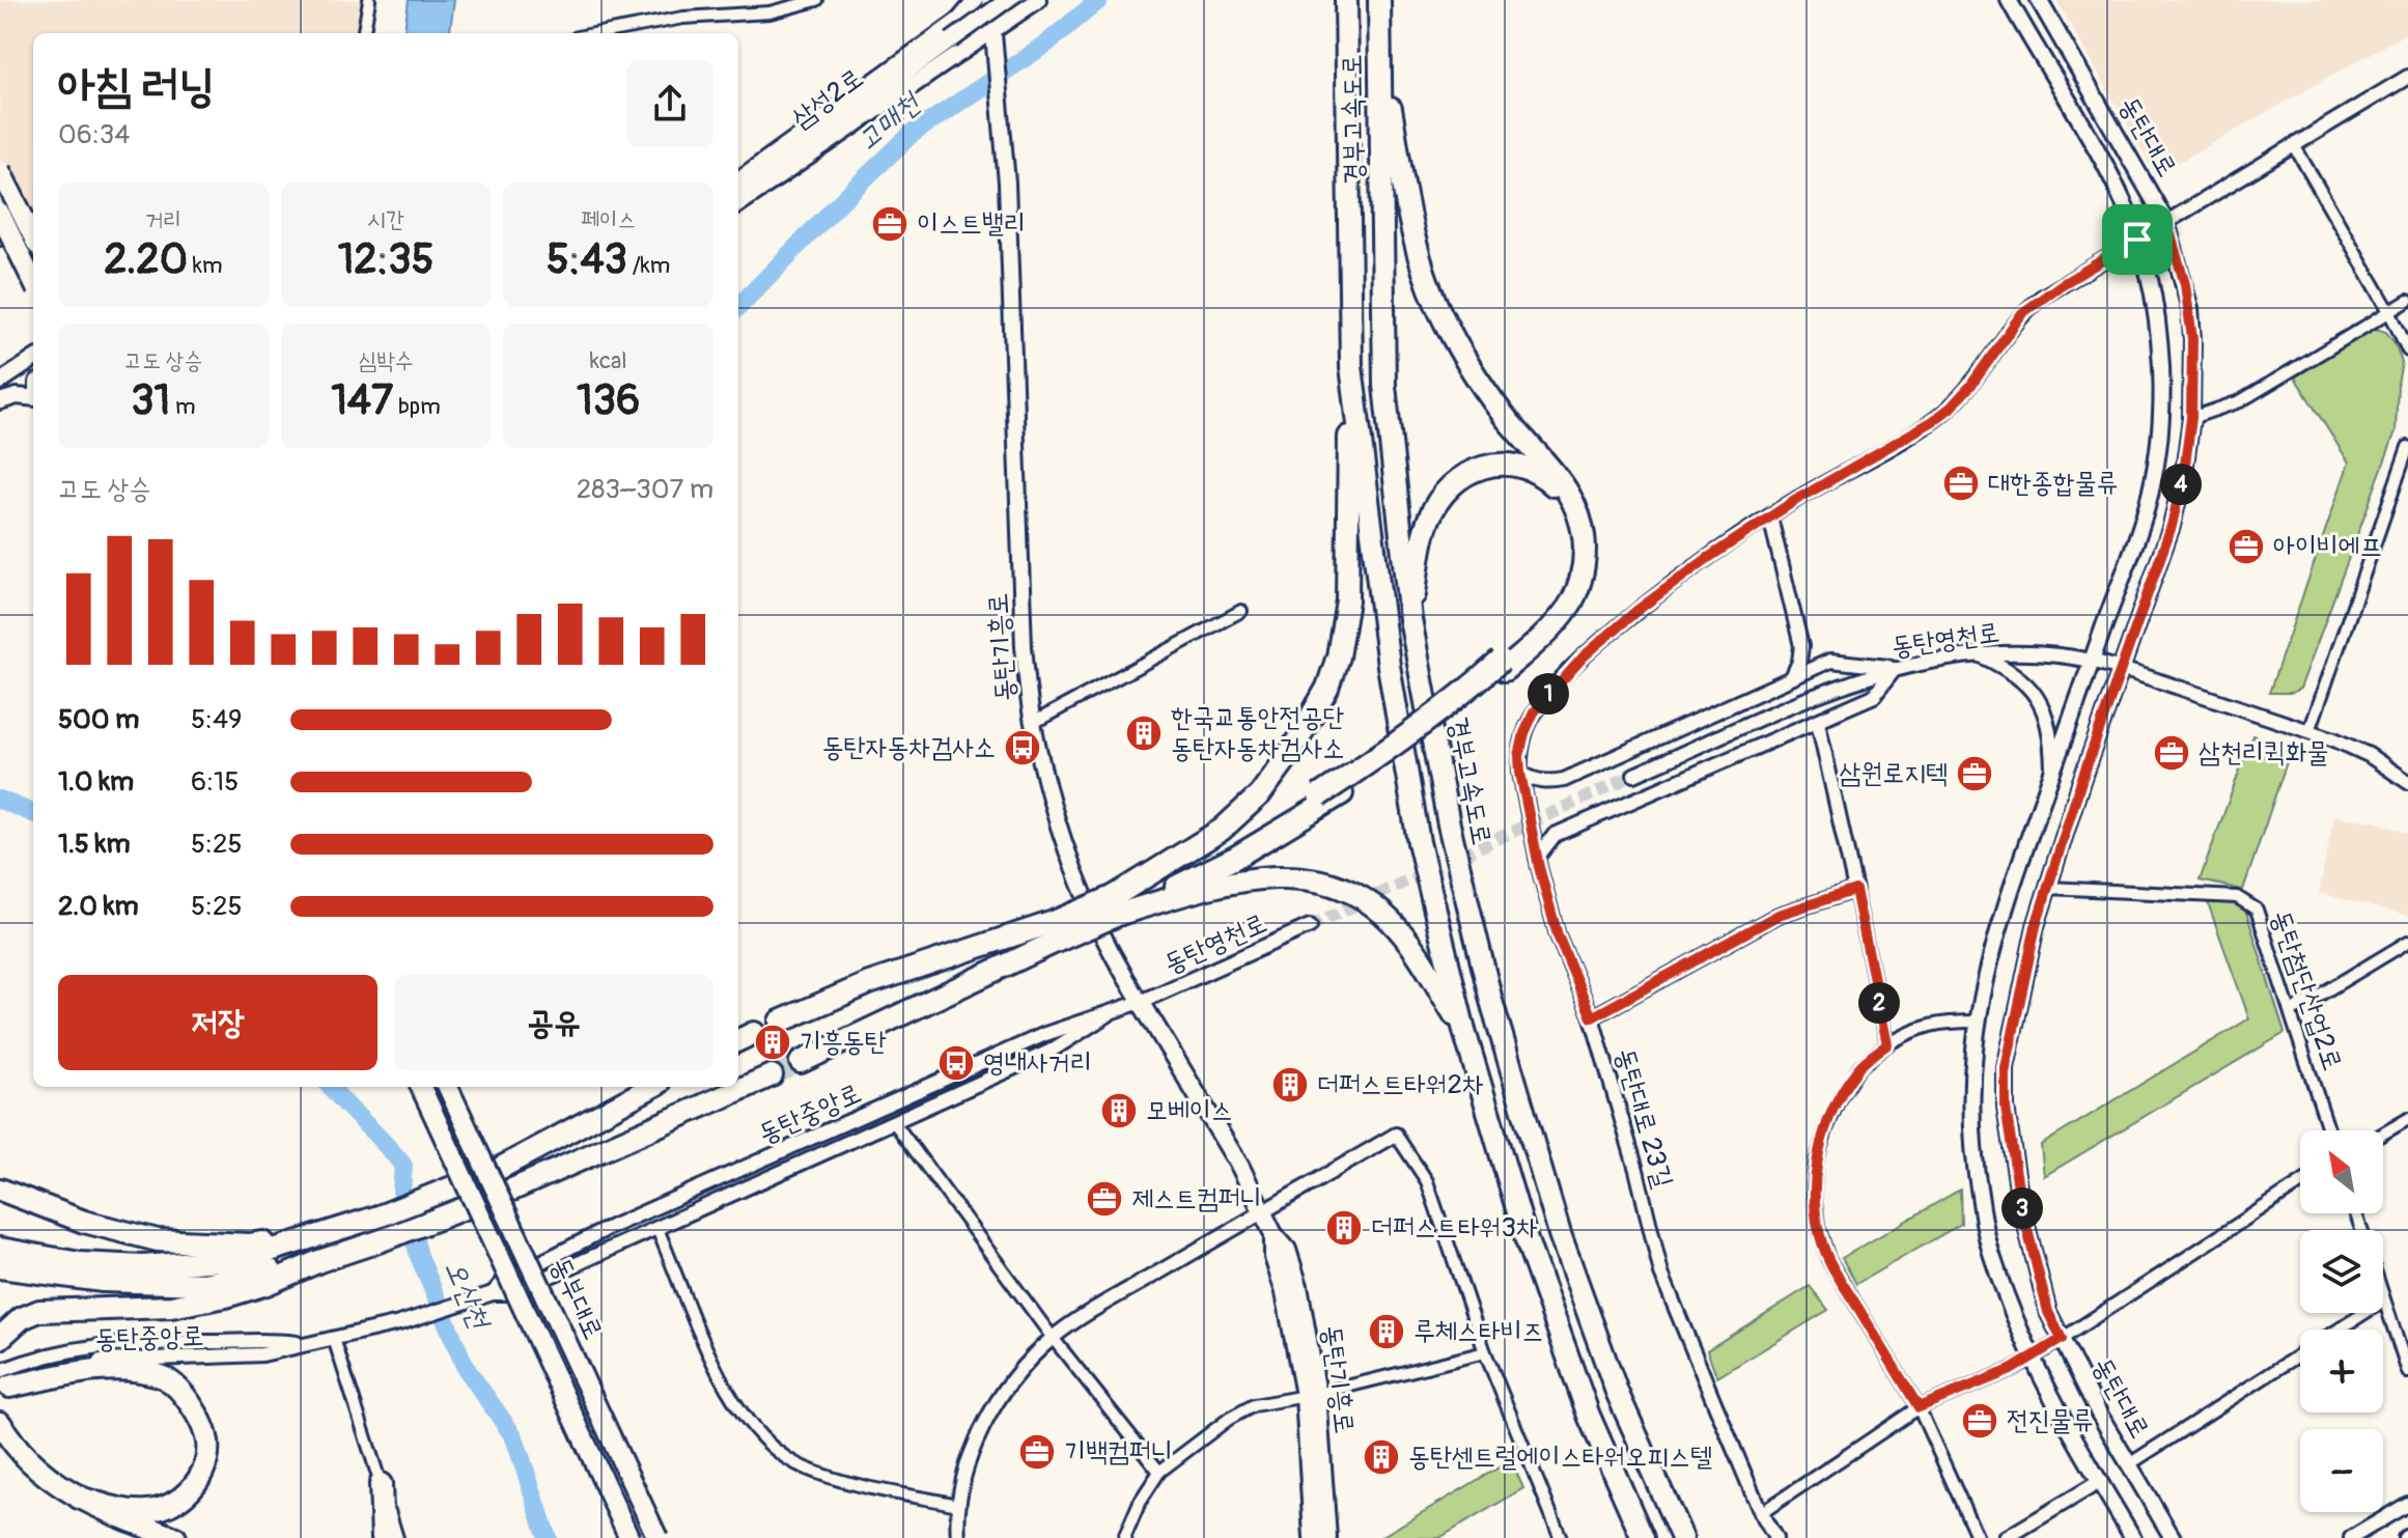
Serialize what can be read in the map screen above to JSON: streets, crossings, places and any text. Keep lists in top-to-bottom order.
{
  "streets": {
    "highway": ["경부고속도로", "동부대로"],
    "main road": ["삼성2로", "동탄대로", "동탄기흥로"],
    "street": [
      "동탄영천로",
      "동탄첨단산업2로",
      "동탄중앙로",
      "동탄대로 23길"
    ]
  },
  "crossings": [
    ["동탄대로", "동탄영천로"],
    ["동탄대로", "동탄첨단산업2로"],
    ["동탄대로", "동탄대로 23길"],
    ["동탄영천로", "동탄기흥로"],
    ["동탄영천로", "동탄중앙로"],
    ["동탄기흥로", "동탄중앙로"]
  ],
  "water": ["고매천", "오산천"],
  "places": {
    "office": [
      "이스트밸리",
      "대한종합물류",
      "아이비에프",
      "삼천리퀵화물",
      "삼원로지텍",
      "제스트컴퍼니",
      "전진물류",
      "기백컴퍼니"
    ],
    "building": [
      "한국교통안전공단 동탄자동차검사소",
      "기흥동탄",
      "더퍼스트타워2차",
      "모베이스",
      "더퍼스트타워3차",
      "루체스타비즈",
      "동탄센트럴에이스타워오피스텔"
    ],
    "bus stop": ["동탄자동차검사소", "영내사거리"]
  },
  "north": "top left",
  "page": {
    "heading": ["아침 러닝", "06:34"],
    "stats": [
      ["거리", "2.20 km"],
      ["시간", "12:35"],
      ["페이스", "5:43 /km"],
      ["고도 상승", "31 m"],
      ["심박수", "147 bpm"],
      ["kcal", "136"]
    ],
    "chart": ["고도 상승", "283–307 m"],
    "pins": [
      "4",
      "1",
      "2",
      "3"
    ],
    "list": [
      {
        "name": "500 m",
        "note": "5:49"
      },
      {
        "name": "1.0 km",
        "note": "6:15"
      },
      {
        "name": "1.5 km",
        "note": "5:25"
      },
      {
        "name": "2.0 km",
        "note": "5:25"
      }
    ],
    "buttons": ["저장", "공유"],
    "map_buttons": ["+", "−"]
  }
}
